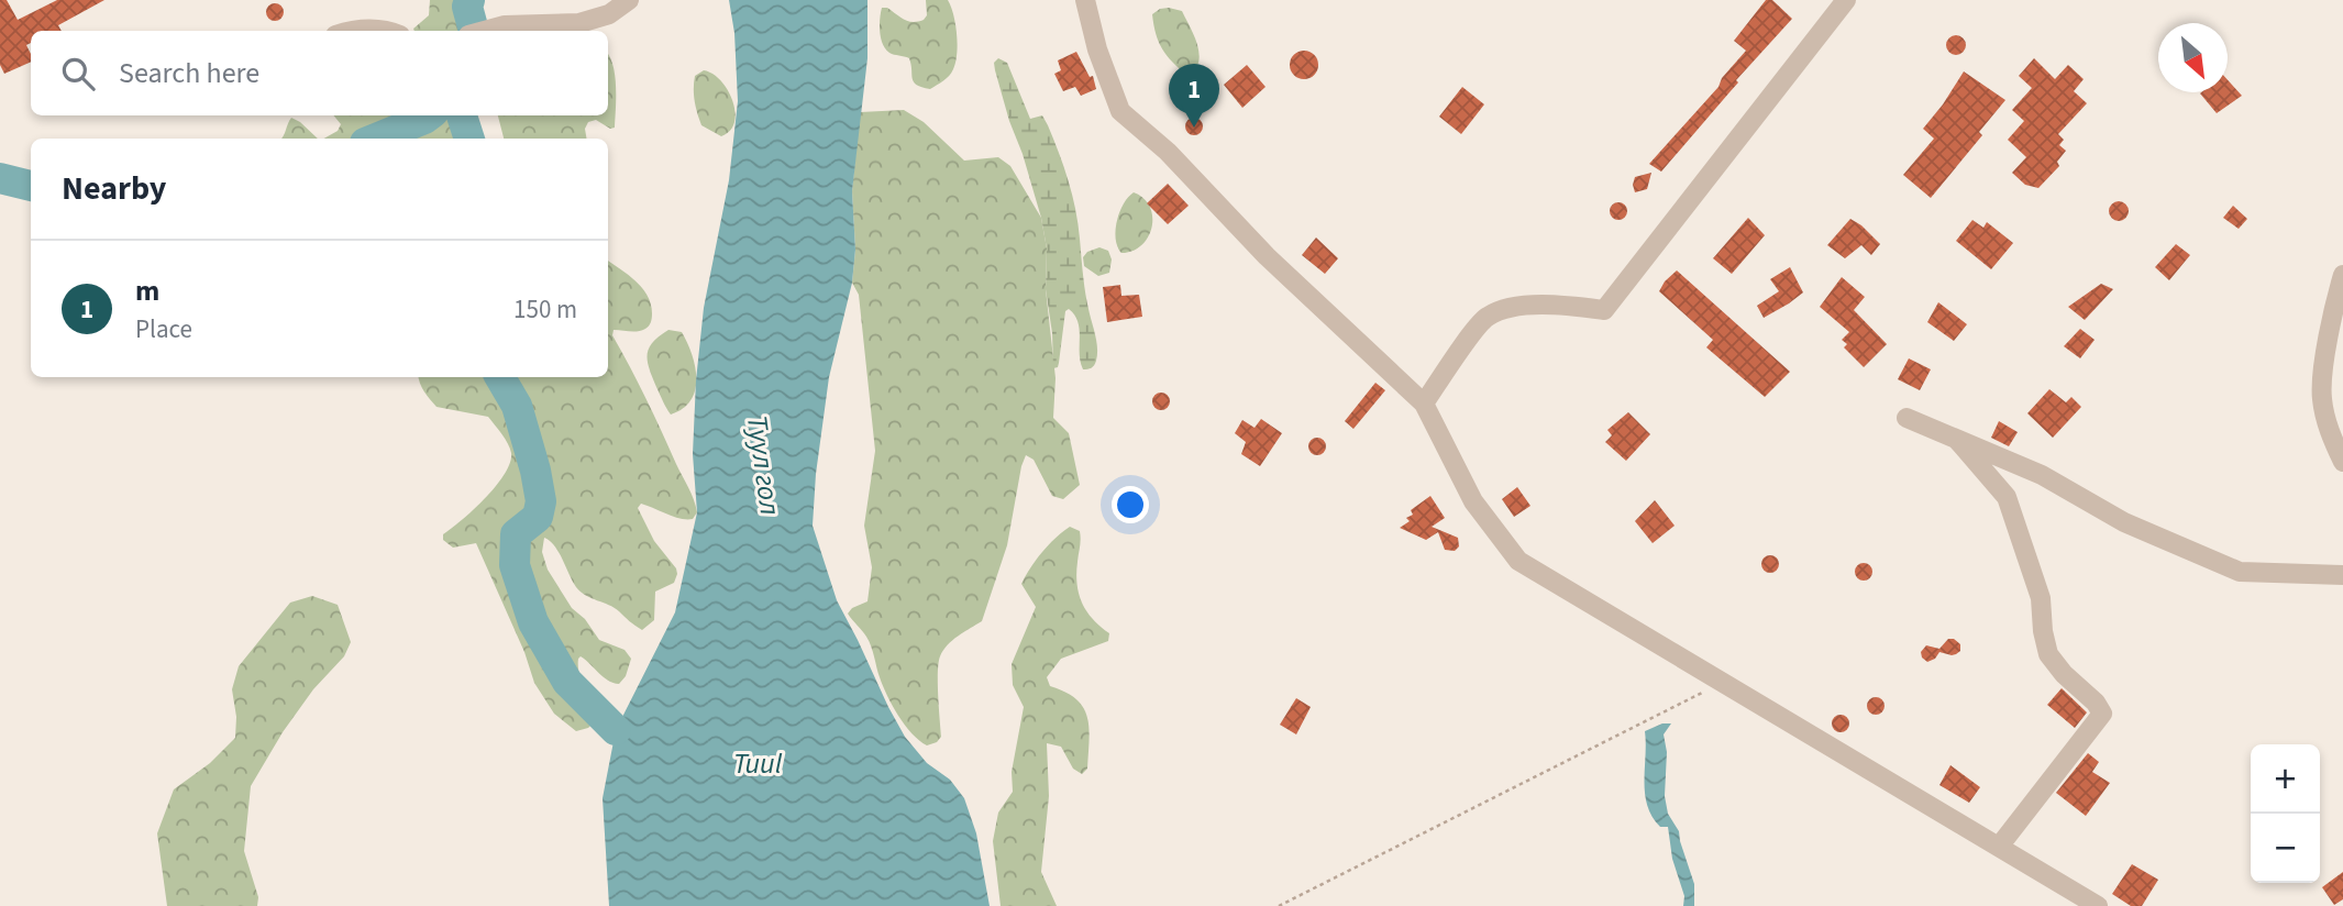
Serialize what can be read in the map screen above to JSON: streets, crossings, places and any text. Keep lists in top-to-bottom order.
{
  "water": ["Туул гол", "Tuul"],
  "north": "bottom right",
  "page": {
    "search": "Search here",
    "pins": "1",
    "heading": "Nearby",
    "list": [
      {
        "mark": "1",
        "name": "m",
        "note": "Place",
        "value": "150 m"
      }
    ],
    "map_buttons": ["+", "−"]
  }
}
